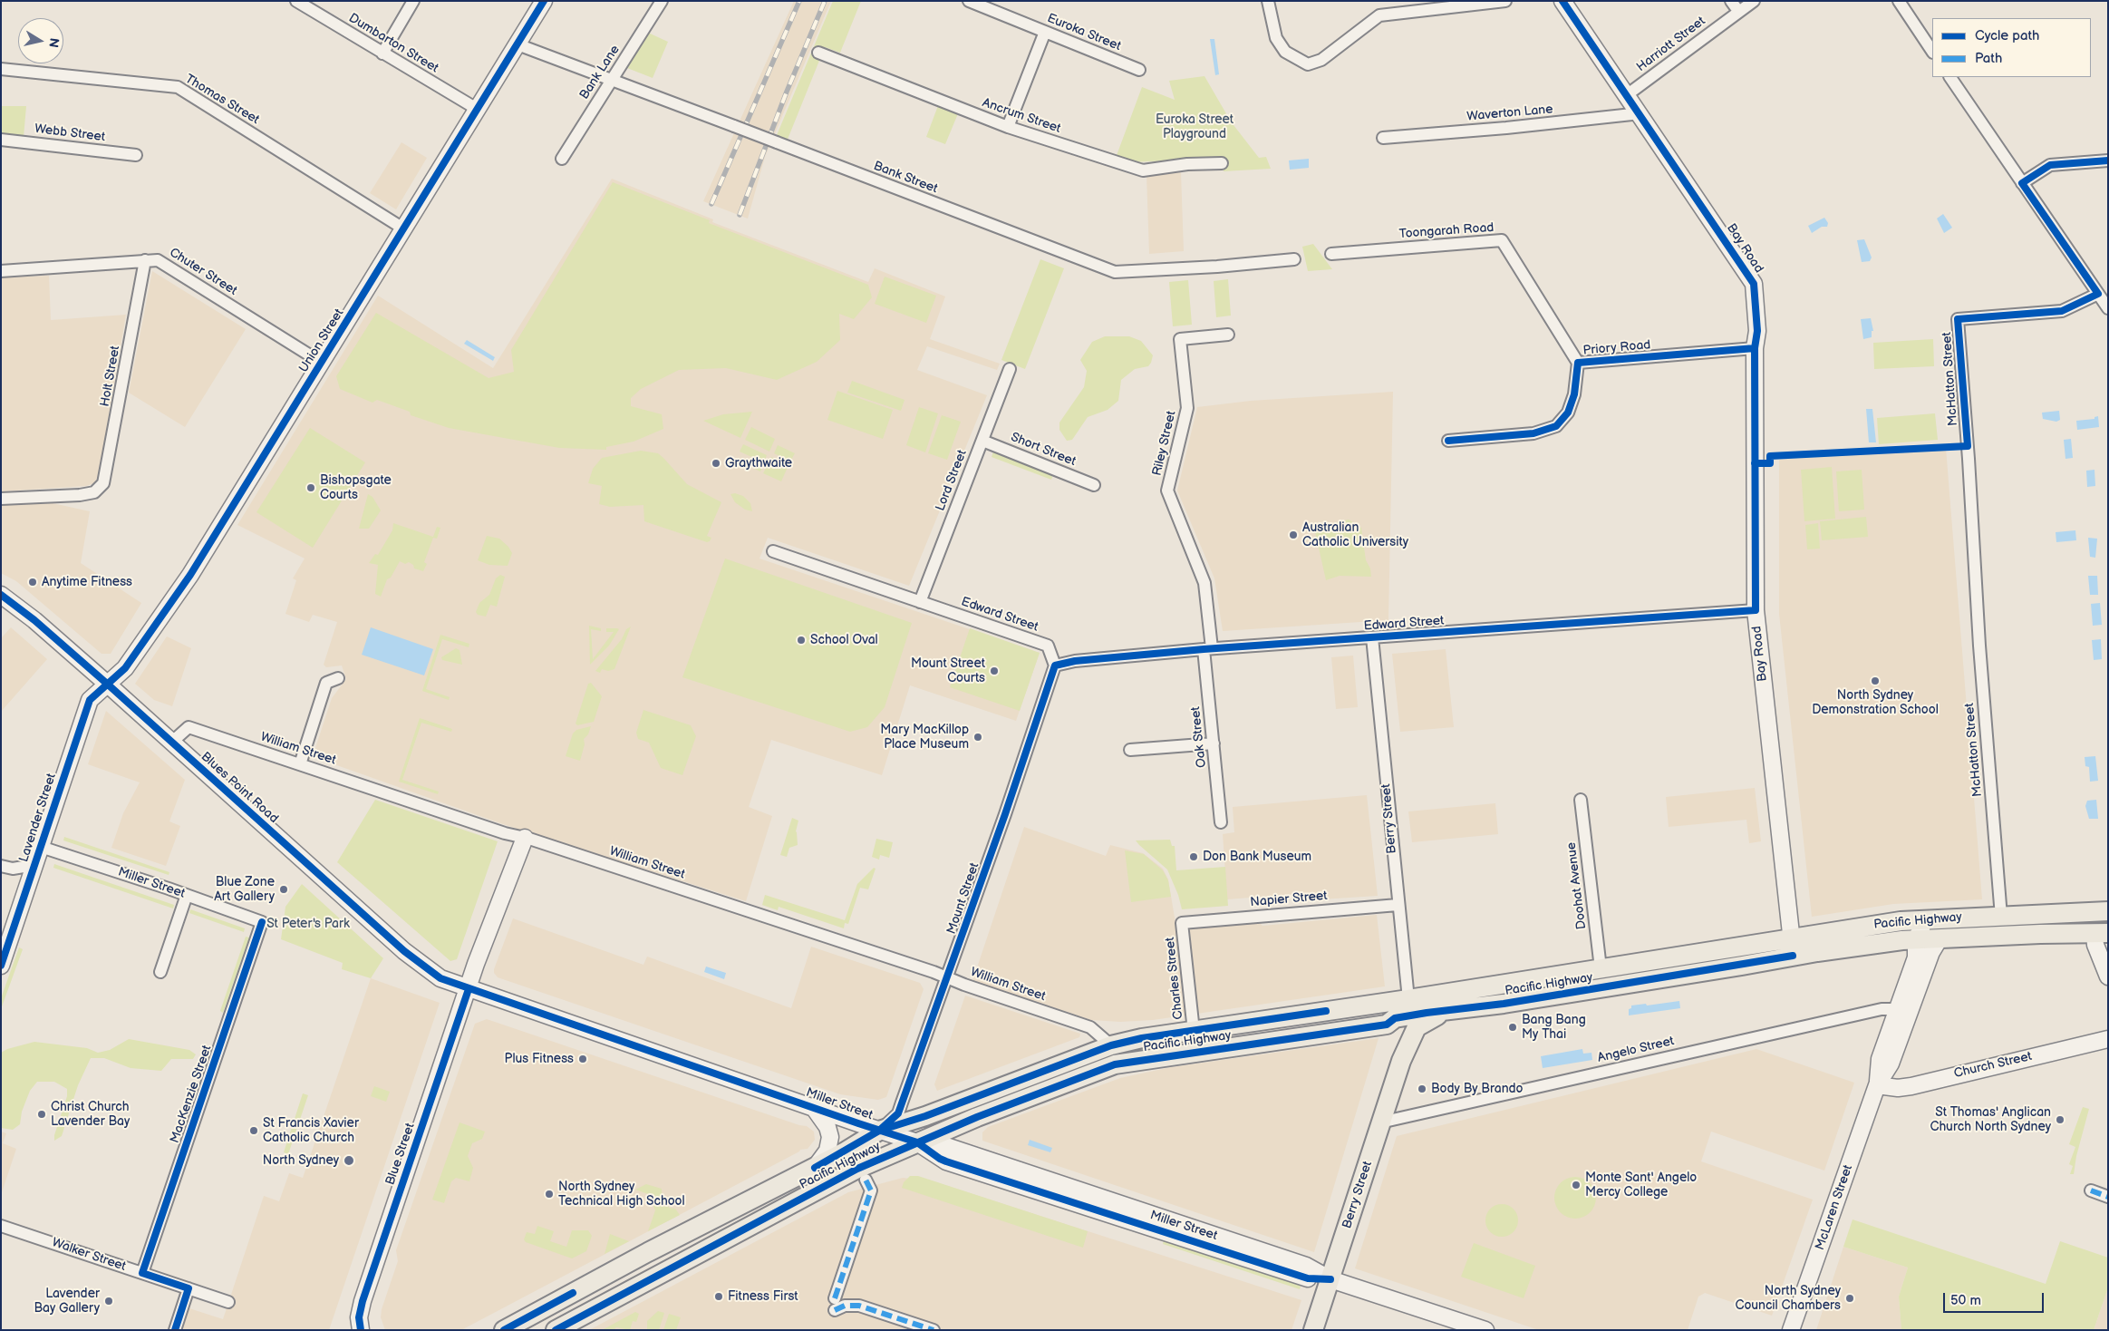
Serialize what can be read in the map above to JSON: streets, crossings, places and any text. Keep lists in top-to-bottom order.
{
  "streets": {
    "main road": ["Berry Street", "Pacific Highway"],
    "street": [
      "Euroka Street",
      "Dumbarton Street",
      "Harriott Street",
      "Bank Lane",
      "Thomas Street",
      "Waverton Lane",
      "Ancrum Street",
      "Webb Street",
      "Bank Street",
      "Toongarah Road",
      "Bay Road",
      "Chuter Street",
      "Union Street",
      "Priory Road",
      "Holt Street",
      "McHatton Street",
      "Riley Street",
      "Short Street",
      "Lord Street",
      "Edward Street",
      "Oak Street",
      "William Street",
      "Blues Point Road",
      "Lavender Street",
      "Miller Street",
      "Doohat Avenue",
      "Mount Street",
      "Napier Street",
      "Charles Street",
      "Angelo Street",
      "Church Street",
      "MacKenzie Street",
      "Blue Street",
      "McLaren Street",
      "Walker Street"
    ]
  },
  "crossings": [
    ["Dumbarton Street", "Union Street"],
    ["Harriott Street", "Bay Road"],
    ["Bank Lane", "Bank Street"],
    ["Thomas Street", "Union Street"],
    ["Waverton Lane", "Bay Road"],
    ["Bank Street", "Union Street"],
    ["Toongarah Road", "Priory Road"],
    ["Bay Road", "Priory Road"],
    ["Bay Road", "Edward Street"],
    ["Bay Road", "Pacific Highway"],
    ["Chuter Street", "Union Street"],
    ["Chuter Street", "Holt Street"],
    ["Union Street", "Blues Point Road"],
    ["Union Street", "Lavender Street"],
    ["McHatton Street", "Pacific Highway"],
    ["Riley Street", "Edward Street"],
    ["Riley Street", "Oak Street"],
    ["Short Street", "Lord Street"],
    ["Lord Street", "Edward Street"],
    ["Edward Street", "Oak Street"],
    ["Edward Street", "Berry Street"],
    ["Edward Street", "Mount Street"],
    ["William Street", "Blues Point Road"],
    ["William Street", "Mount Street"],
    ["William Street", "Pacific Highway"],
    ["William Street", "Blue Street"],
    ["Blues Point Road", "Lavender Street"],
    ["Blues Point Road", "Miller Street"],
    ["Blues Point Road", "Blue Street"],
    ["Lavender Street", "Miller Street"],
    ["Berry Street", "Miller Street"],
    ["Berry Street", "Napier Street"],
    ["Berry Street", "Pacific Highway"],
    ["Berry Street", "Angelo Street"],
    ["Miller Street", "Mount Street"],
    ["Miller Street", "Pacific Highway"],
    ["Miller Street", "MacKenzie Street"],
    ["Miller Street", "Blue Street"],
    ["Doohat Avenue", "Pacific Highway"],
    ["Mount Street", "Pacific Highway"],
    ["Napier Street", "Charles Street"],
    ["Pacific Highway", "Charles Street"],
    ["Pacific Highway", "McLaren Street"],
    ["Angelo Street", "McLaren Street"],
    ["Church Street", "McLaren Street"],
    ["MacKenzie Street", "Walker Street"]
  ],
  "parks": ["Euroka Street Playground", "St Peter's Park"],
  "places": [
    "Graythwaite",
    "Bishopsgate Courts",
    "Australian Catholic University",
    "Anytime Fitness",
    "School Oval",
    "Mount Street Courts",
    "North Sydney Demonstration School",
    "Mary MacKillop Place Museum",
    "Don Bank Museum",
    "Blue Zone Art Gallery",
    "Bang Bang My Thai",
    "Plus Fitness",
    "Body By Brando",
    "Christ Church Lavender Bay",
    "St Thomas' Anglican Church North Sydney",
    "St Francis Xavier Catholic Church",
    "North Sydney",
    "Monte Sant' Angelo Mercy College",
    "North Sydney Technical High School",
    "Fitness First",
    "North Sydney Council Chambers",
    "Lavender Bay Gallery"
  ],
  "legend": ["Cycle path", "Path"],
  "scale_bar": "50 m",
  "north": "right"
}
